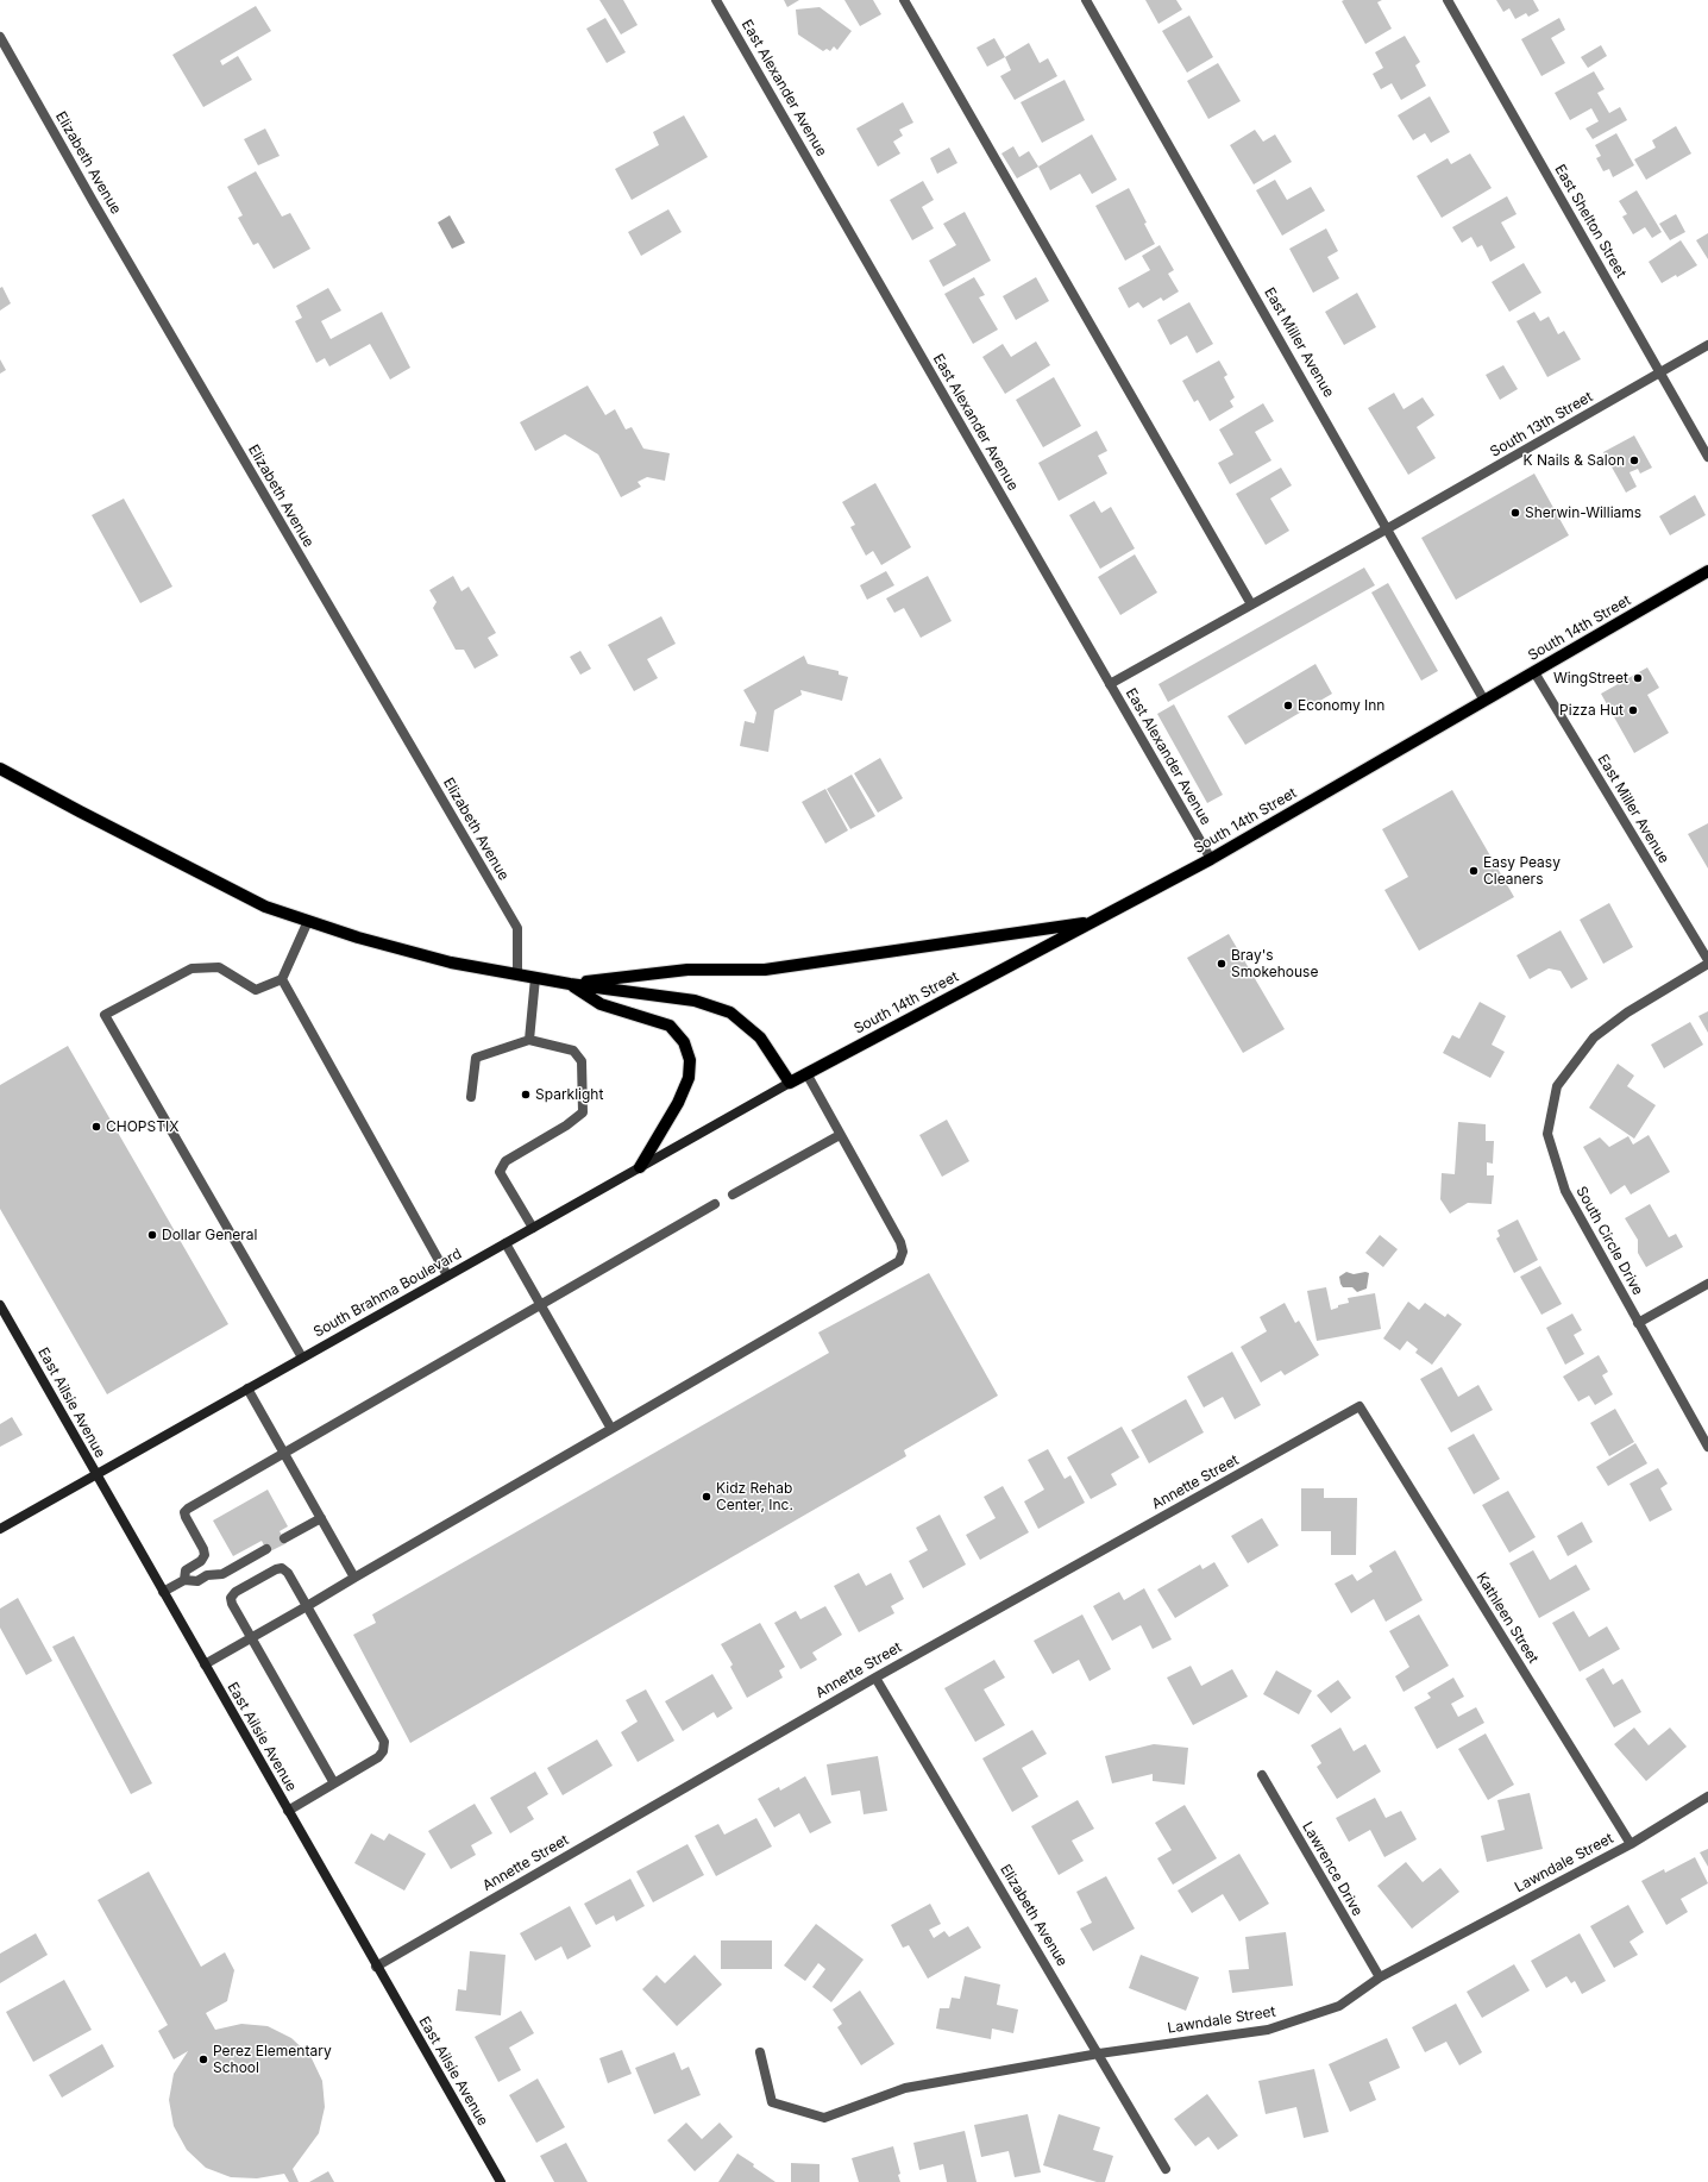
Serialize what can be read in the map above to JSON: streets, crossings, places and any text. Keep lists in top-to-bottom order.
{
  "streets": {
    "main road": ["South 14th Street"],
    "street": [
      "East Alexander Avenue",
      "Elizabeth Avenue",
      "East Shelton Street",
      "East Miller Avenue",
      "South 13th Street",
      "South Circle Drive",
      "South Brahma Boulevard",
      "East Ailsie Avenue",
      "Annette Street",
      "Kathleen Street",
      "Lawndale Street",
      "Lawrence Drive"
    ]
  },
  "crossings": [
    ["East Alexander Avenue", "South 13th Street"],
    ["East Alexander Avenue", "South 14th Street"],
    ["Elizabeth Avenue", "Annette Street"],
    ["Elizabeth Avenue", "Lawndale Street"],
    ["East Shelton Street", "South 13th Street"],
    ["East Miller Avenue", "South 13th Street"],
    ["East Miller Avenue", "South 14th Street"],
    ["South 14th Street", "South Brahma Boulevard"],
    ["South Brahma Boulevard", "East Ailsie Avenue"],
    ["East Ailsie Avenue", "Annette Street"],
    ["Annette Street", "Kathleen Street"],
    ["Kathleen Street", "Lawndale Street"],
    ["Lawndale Street", "Lawrence Drive"]
  ],
  "places": [
    "K Nails & Salon",
    "Sherwin-Williams",
    "WingStreet",
    "Economy Inn",
    "Pizza Hut",
    "Easy Peasy Cleaners",
    "Bray's Smokehouse",
    "Sparklight",
    "CHOPSTIX",
    "Dollar General",
    "Kidz Rehab Center, Inc.",
    "Perez Elementary School"
  ]
}
